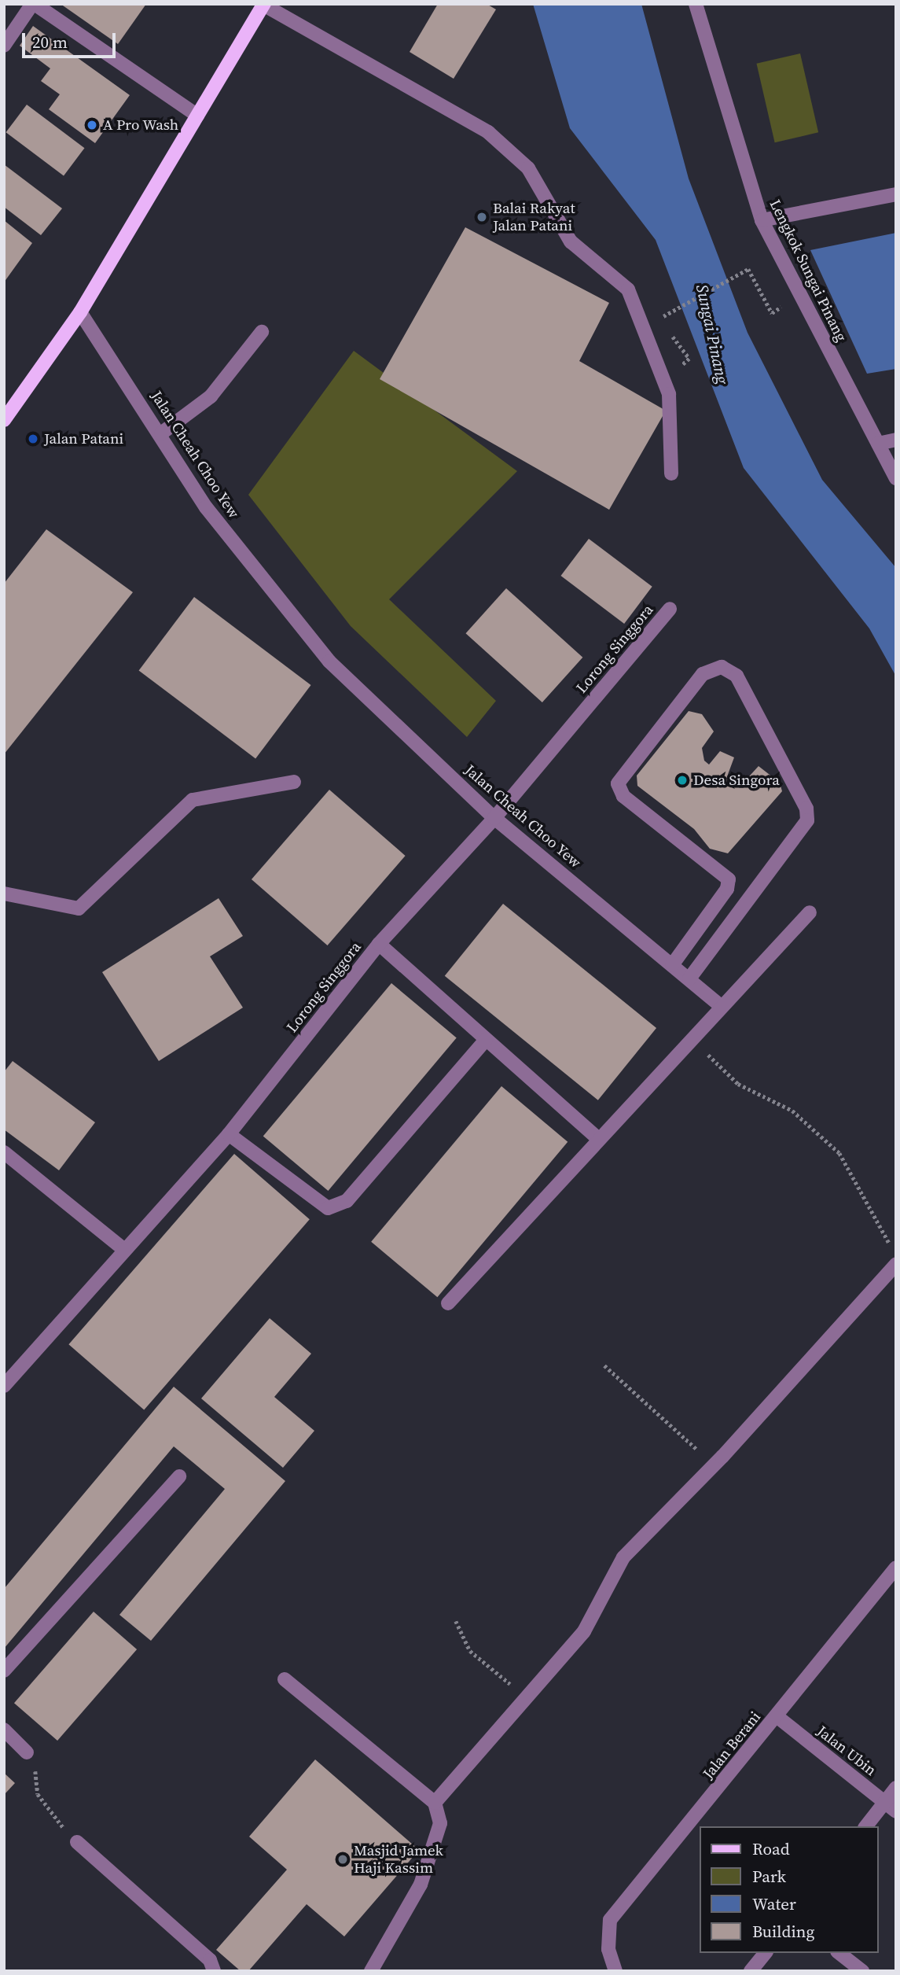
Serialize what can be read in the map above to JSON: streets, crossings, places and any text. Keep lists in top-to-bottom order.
{
  "streets": {
    "street": [
      "Lengkok Sungai Pinang",
      "Jalan Cheah Choo Yew",
      "Lorong Singgora",
      "Jalan Berani",
      "Jalan Ubin"
    ]
  },
  "crossings": [
    ["Jalan Cheah Choo Yew", "Lorong Singgora"],
    ["Jalan Berani", "Jalan Ubin"]
  ],
  "water": ["Sungai Pinang"],
  "places": [
    "A Pro Wash",
    "Balai Rakyat Jalan Patani",
    "Jalan Patani",
    "Desa Singora",
    "Masjid Jamek Haji Kassim"
  ],
  "legend": [
    "Road",
    "Park",
    "Water",
    "Building"
  ],
  "scale_bar": "20 m"
}
